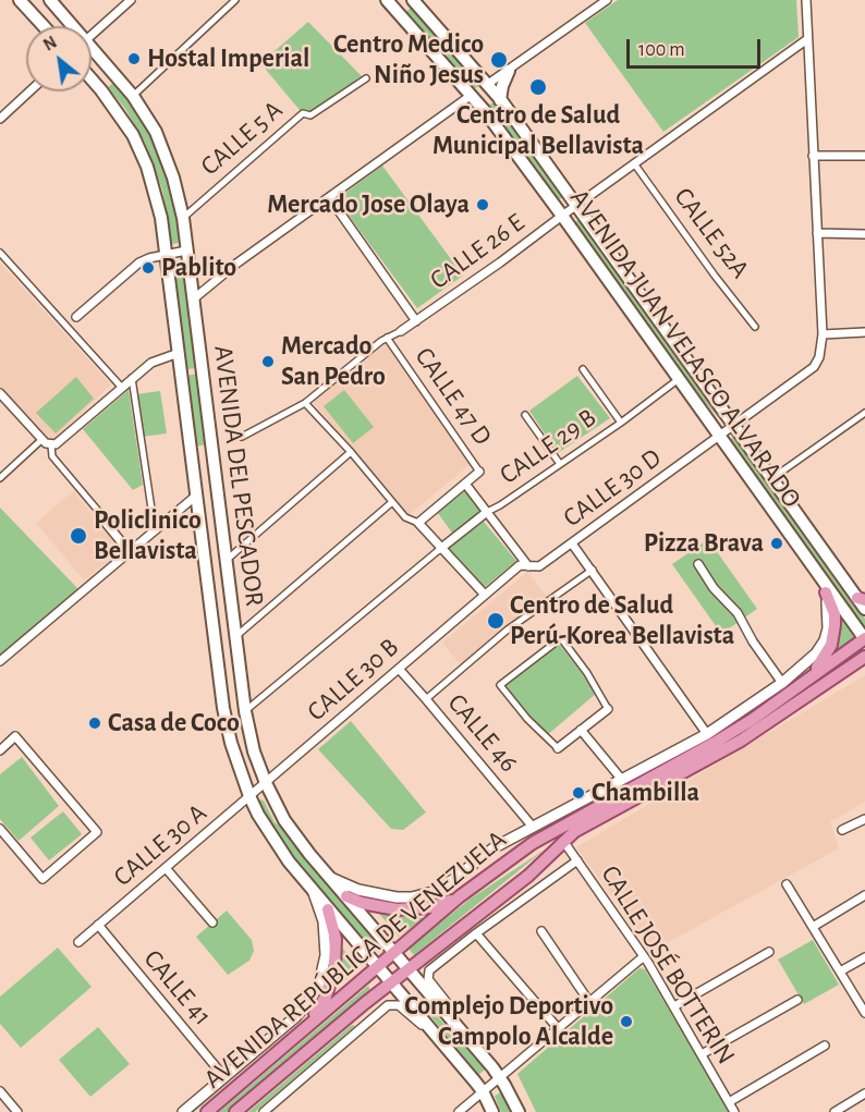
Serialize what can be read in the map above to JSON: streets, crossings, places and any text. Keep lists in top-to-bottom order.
{
  "streets": {
    "main road": ["AVENIDA JUAN VELASCO ALVARADO", "AVENIDA DEL PESCADOR", "AVENIDA REPÚBLICA DE VENEZUELA"],
    "street": [
      "CALLE 5 A",
      "CALLE 52A",
      "CALLE 26 E",
      "CALLE 47 D",
      "CALLE 29 B",
      "CALLE 30 D",
      "CALLE 30 B",
      "CALLE 46",
      "CALLE 30 A",
      "CALLE JOSÉ BOTTERIN",
      "CALLE 41"
    ]
  },
  "crossings": [
    ["CALLE 5 A", "AVENIDA DEL PESCADOR"],
    ["CALLE 52A", "CALLE 26 E"],
    ["CALLE 26 E", "AVENIDA JUAN VELASCO ALVARADO"],
    ["CALLE 26 E", "CALLE 30 D"],
    ["AVENIDA JUAN VELASCO ALVARADO", "CALLE 29 B"],
    ["AVENIDA JUAN VELASCO ALVARADO", "CALLE 30 D"],
    ["AVENIDA JUAN VELASCO ALVARADO", "AVENIDA REPÚBLICA DE VENEZUELA"],
    ["AVENIDA DEL PESCADOR", "CALLE 30 B"],
    ["AVENIDA DEL PESCADOR", "CALLE 30 A"],
    ["AVENIDA DEL PESCADOR", "AVENIDA REPÚBLICA DE VENEZUELA"],
    ["CALLE 30 D", "CALLE 30 B"],
    ["CALLE 30 B", "CALLE 46"],
    ["CALLE 30 B", "CALLE 30 A"],
    ["CALLE 30 A", "CALLE 41"],
    ["AVENIDA REPÚBLICA DE VENEZUELA", "CALLE JOSÉ BOTTERIN"]
  ],
  "places": [
    "Hostal Imperial",
    "Centro Medico Niño Jesus",
    "Centro de Salud Municipal Bellavista",
    "Mercado Jose Olaya",
    "Pablito",
    "Mercado San Pedro",
    "Policlinico Bellavista",
    "Pizza Brava",
    "Centro de Salud Perú-Korea Bellavista",
    "Casa de Coco",
    "Chambilla",
    "Complejo Deportivo Campolo Alcalde"
  ],
  "scale_bar": "100 m",
  "north": "top left"
}
